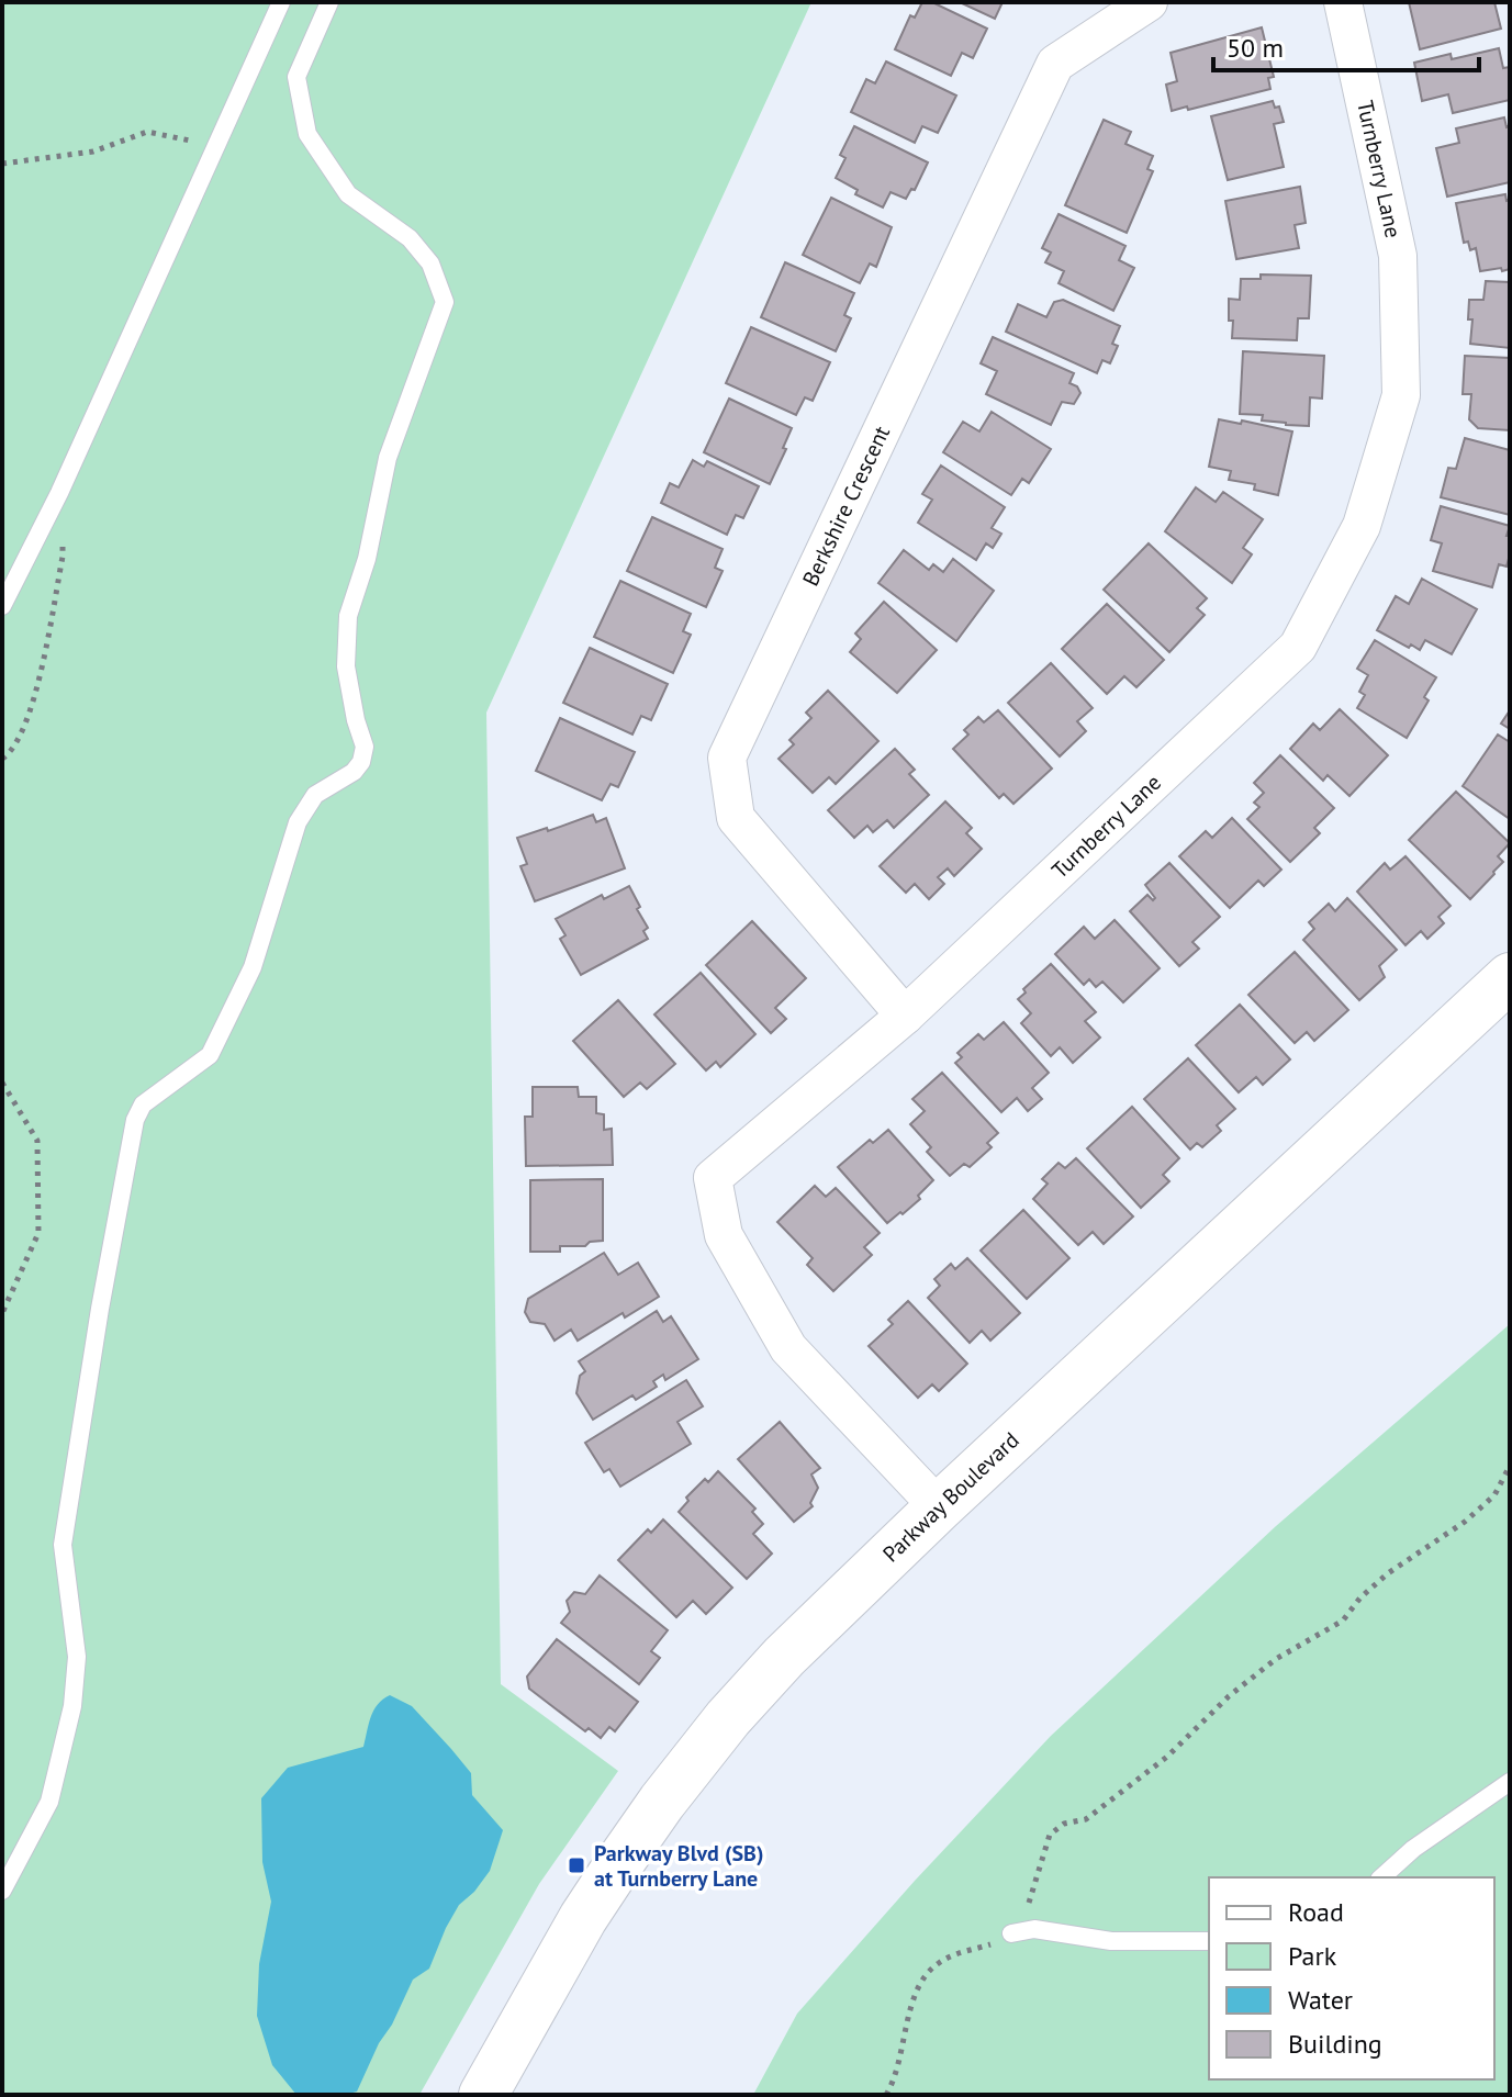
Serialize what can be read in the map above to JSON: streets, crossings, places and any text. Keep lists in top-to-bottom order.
{
  "streets": {
    "street": ["Turnberry Lane", "Berkshire Crescent", "Parkway Boulevard"]
  },
  "crossings": [
    ["Turnberry Lane", "Berkshire Crescent"],
    ["Turnberry Lane", "Parkway Boulevard"]
  ],
  "places": {
    "transit": ["Parkway Blvd (SB) at Turnberry Lane"]
  },
  "legend": [
    "Road",
    "Park",
    "Water",
    "Building"
  ],
  "scale_bar": "50 m"
}
